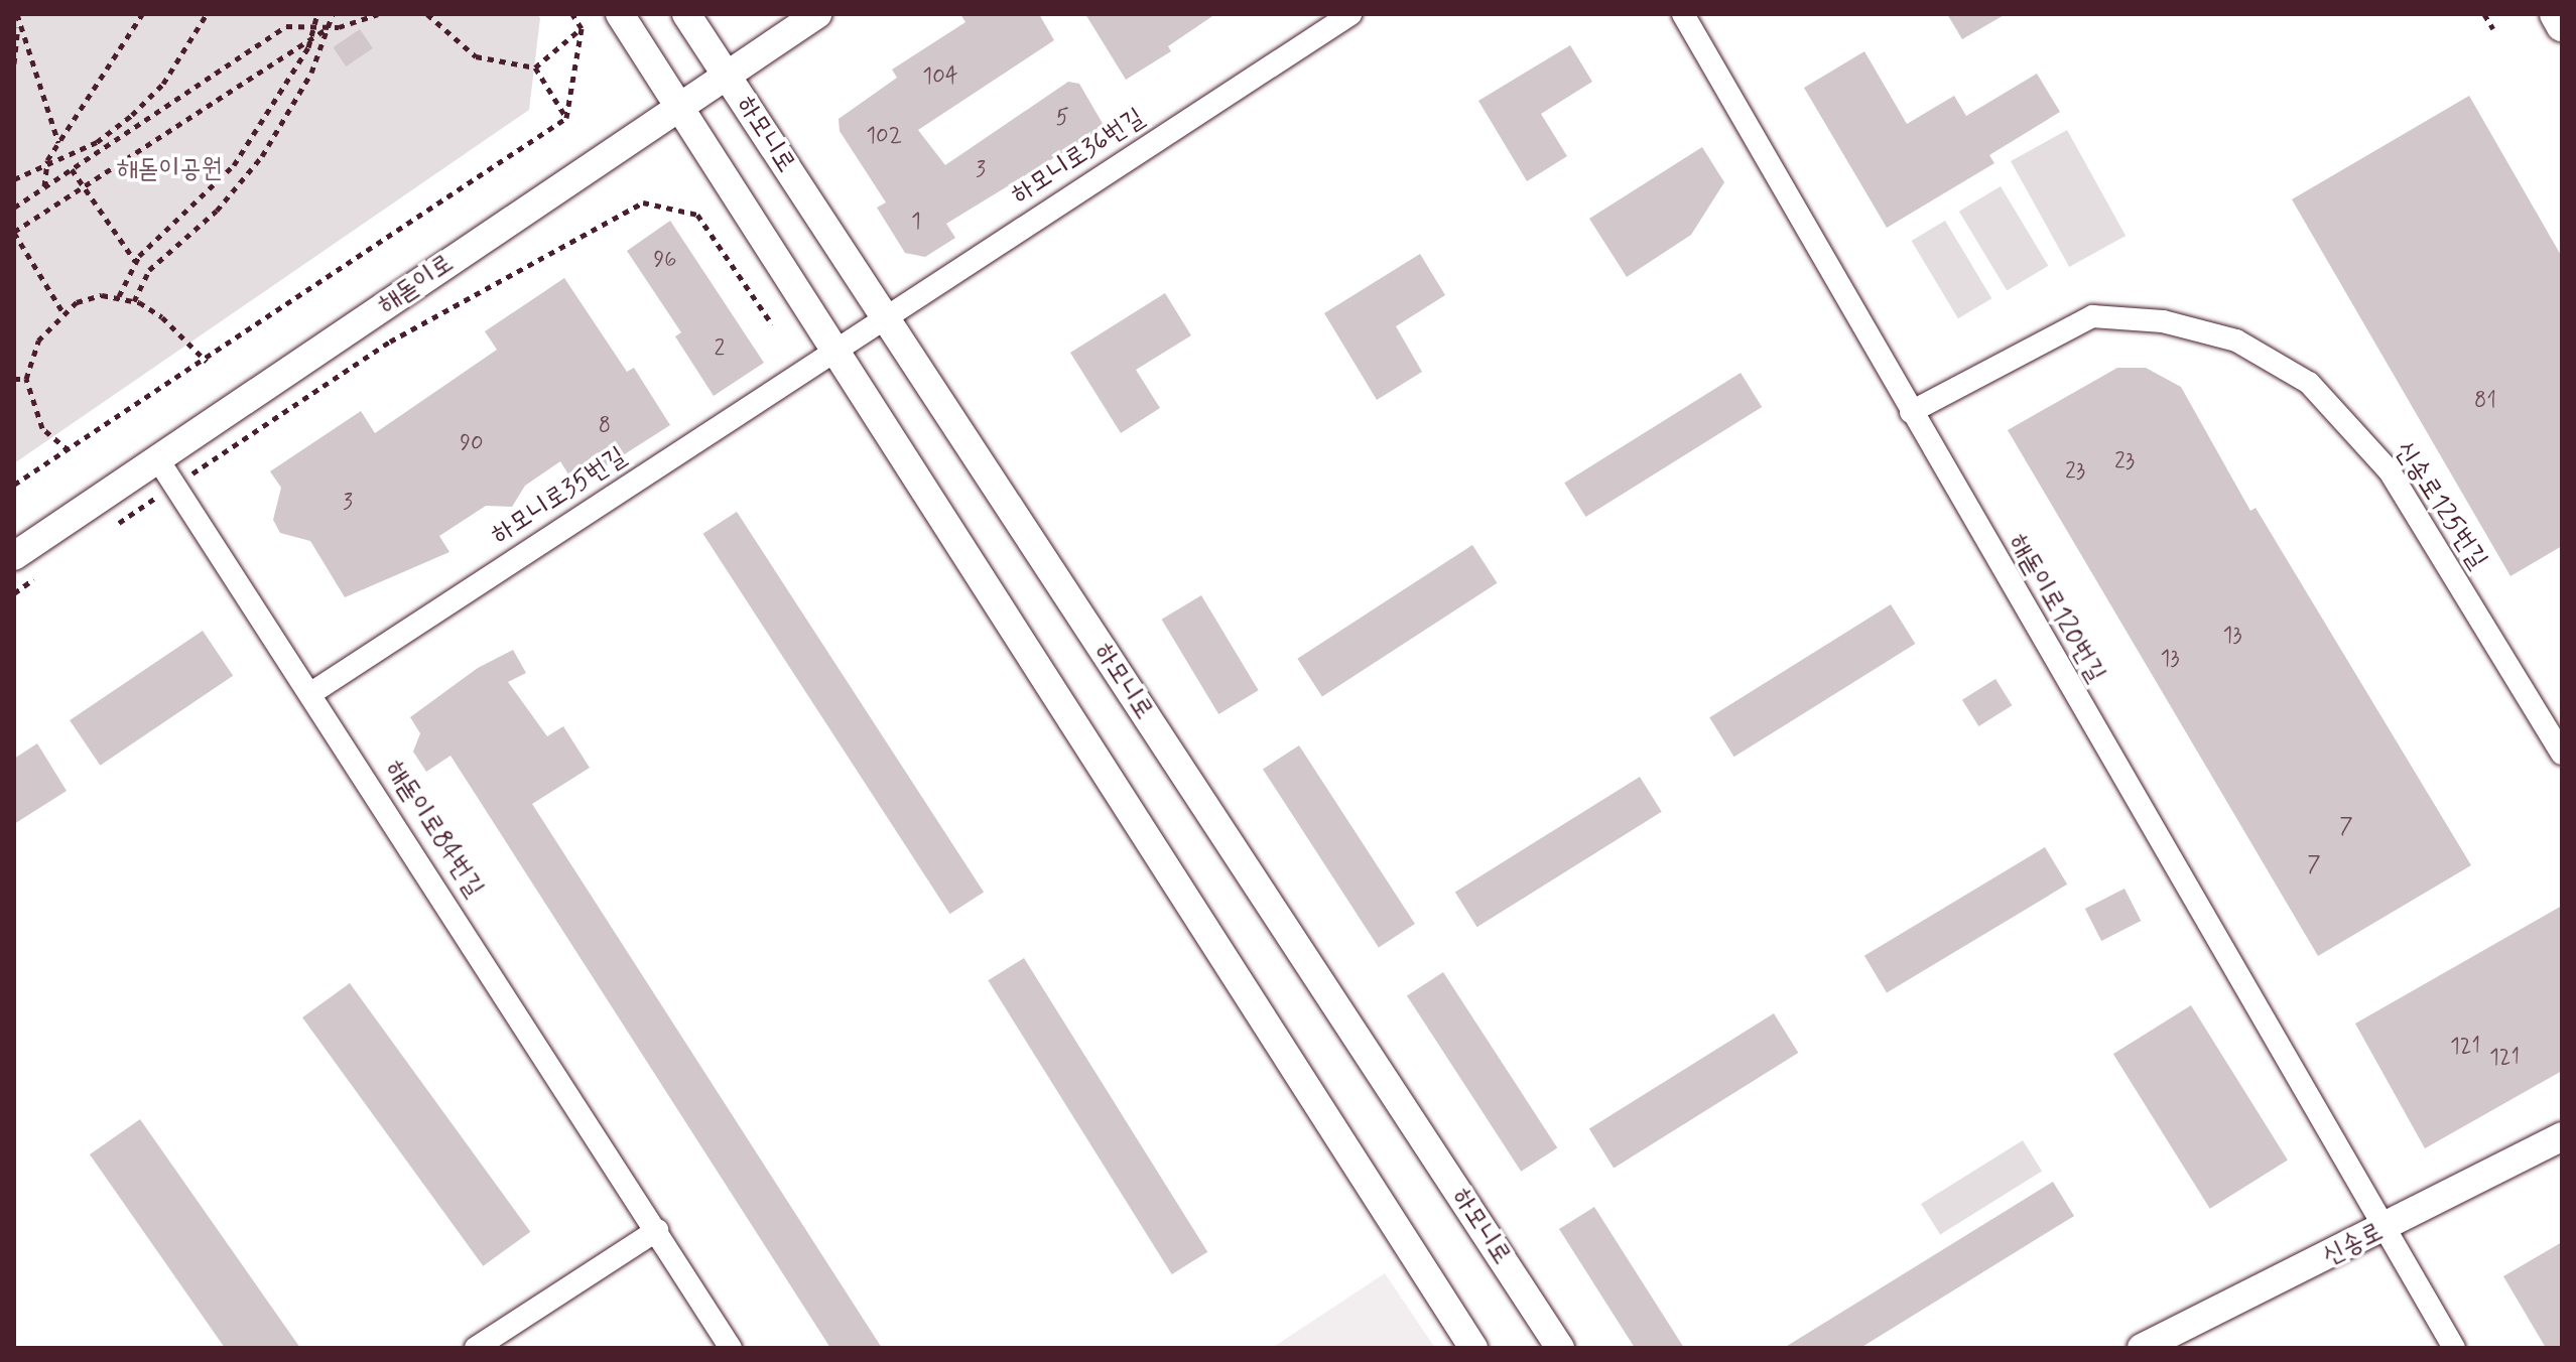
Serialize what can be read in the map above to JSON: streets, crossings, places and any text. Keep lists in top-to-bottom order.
{
  "streets": {
    "street": [
      "하모니로",
      "하모니로36번길",
      "해돋이로",
      "하모니로35번길",
      "신송로125번길",
      "해돋이로120번길",
      "해돋이로84번길",
      "신송로"
    ]
  },
  "crossings": [
    ["하모니로", "하모니로36번길"],
    ["하모니로", "해돋이로"],
    ["하모니로36번길", "하모니로35번길"],
    ["해돋이로", "해돋이로84번길"],
    ["하모니로35번길", "해돋이로84번길"],
    ["신송로125번길", "해돋이로120번길"],
    ["해돋이로120번길", "신송로"]
  ],
  "parks": ["해돋이공원"],
  "house_numbers": [
    "104",
    "5",
    "102",
    "3",
    "1",
    "96",
    "2",
    "81",
    "8",
    "90",
    "23",
    "23",
    "3",
    "13",
    "13",
    "7",
    "7",
    "121",
    "121"
  ]
}
